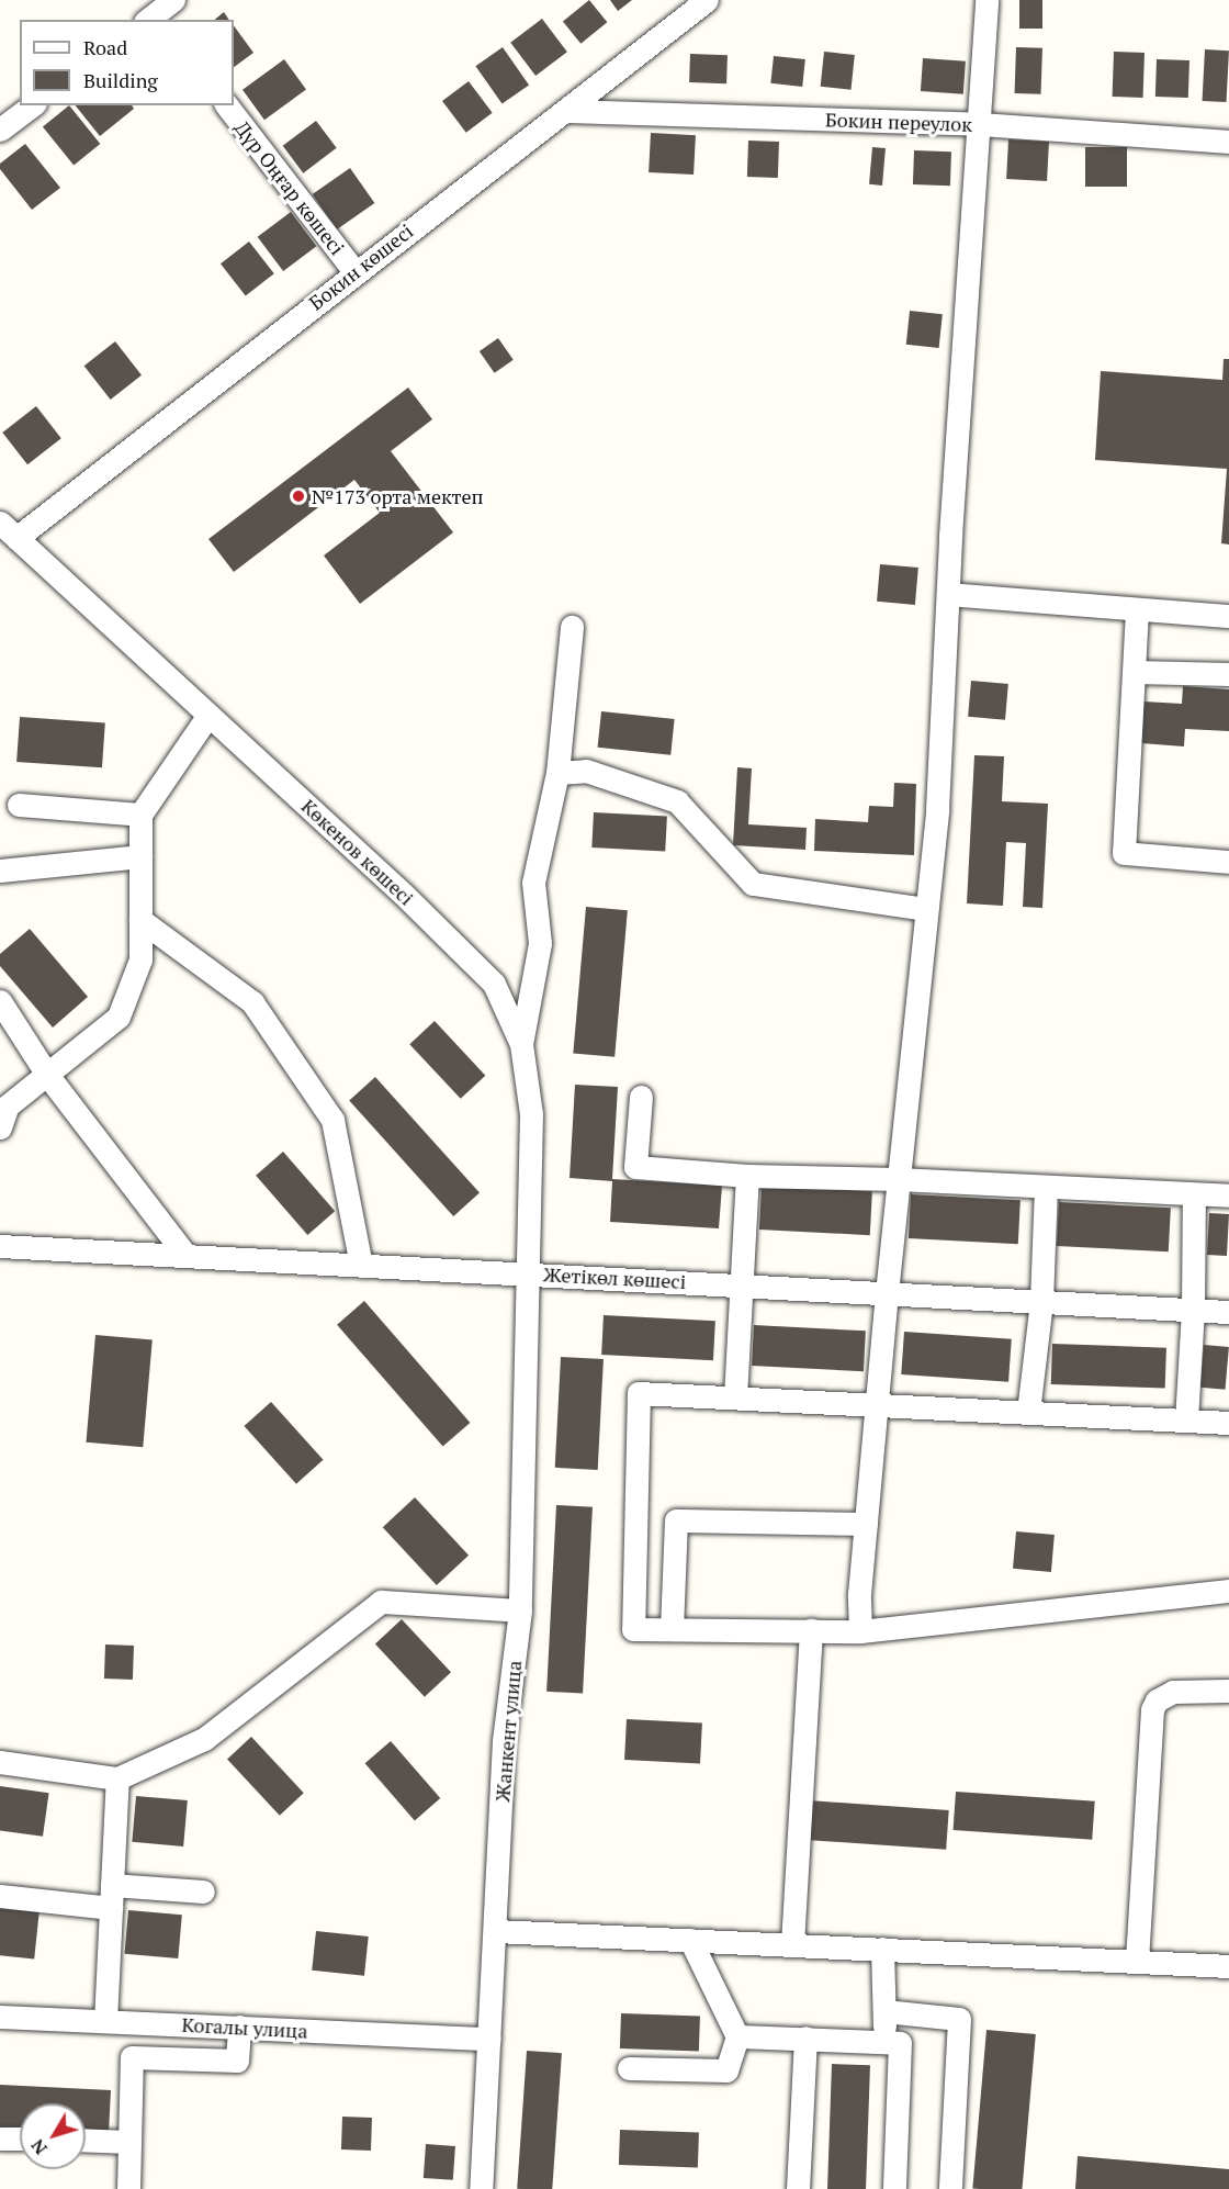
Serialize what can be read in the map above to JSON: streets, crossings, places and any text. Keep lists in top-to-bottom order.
{
  "streets": {
    "street": [
      "Бокин переулок",
      "Дүр Оңғар көшесі",
      "Бокин көшесі",
      "Көкенов көшесі",
      "Жетікөл көшесі",
      "Жанкент улица",
      "Когалы улица"
    ]
  },
  "crossings": [
    ["Бокин переулок", "Бокин көшесі"],
    ["Дүр Оңғар көшесі", "Бокин көшесі"],
    ["Бокин көшесі", "Көкенов көшесі"],
    ["Көкенов көшесі", "Жетікөл көшесі"],
    ["Көкенов көшесі", "Жанкент улица"],
    ["Жетікөл көшесі", "Жанкент улица"],
    ["Жанкент улица", "Когалы улица"]
  ],
  "places": ["№173 орта мектеп"],
  "legend": ["Road", "Building"],
  "north": "bottom left"
}
